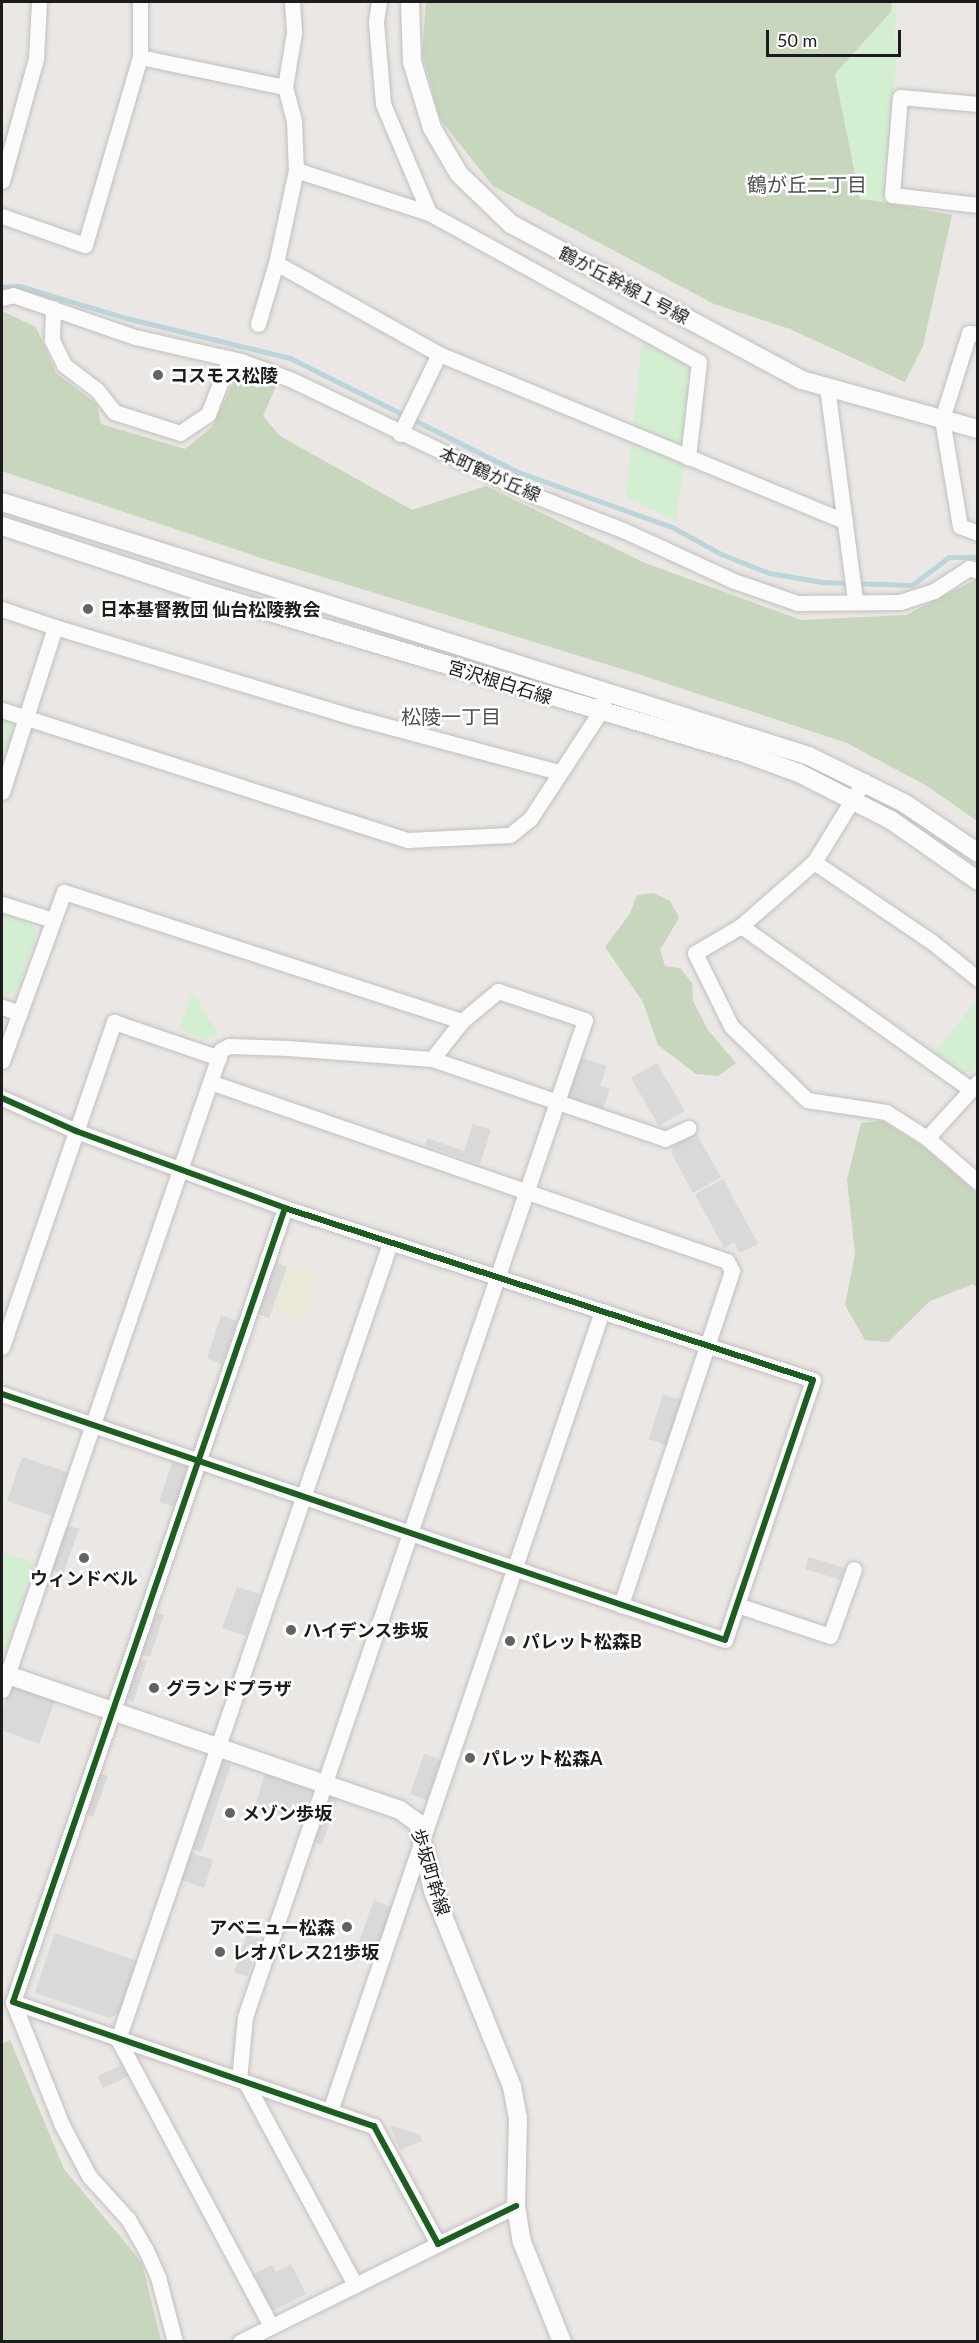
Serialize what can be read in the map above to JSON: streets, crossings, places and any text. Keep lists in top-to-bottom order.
{
  "streets": {
    "street": [
      "鶴が丘幹線１号線",
      "本町鶴が丘線",
      "宮沢根白石線",
      "歩坂町幹線"
    ]
  },
  "districts": ["鶴が丘二丁目", "松陵一丁目"],
  "places": [
    "コスモス松陵",
    "日本基督教団 仙台松陵教会",
    "ウィンドベル",
    "ハイデンス歩坂",
    "パレット松森B",
    "グランドプラザ",
    "パレット松森A",
    "メゾン歩坂",
    "アベニュー松森",
    "レオパレス21歩坂"
  ],
  "scale_bar": "50 m"
}
